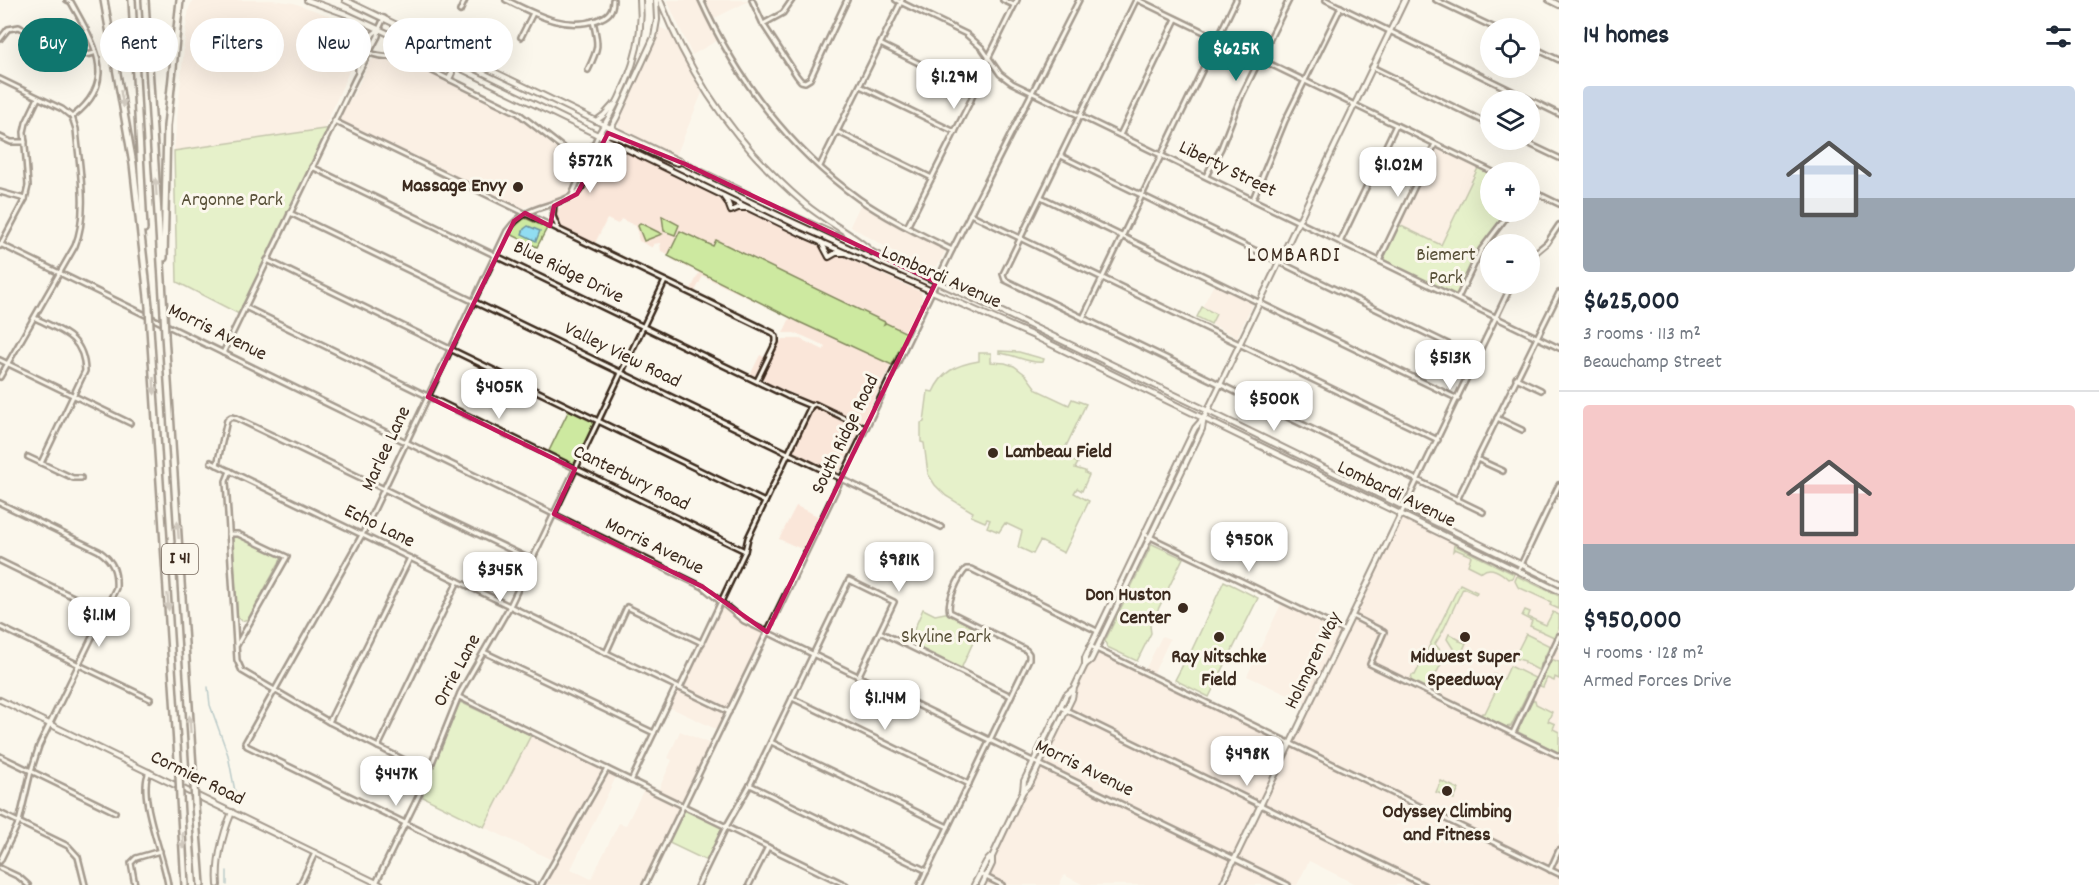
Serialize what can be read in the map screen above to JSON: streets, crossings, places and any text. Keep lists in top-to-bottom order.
{
  "streets": {
    "highway": ["I 41"],
    "main road": ["Lombardi Avenue", "Holmgren Way", "Cormier Road"],
    "street": [
      "Liberty Street",
      "Blue Ridge Drive",
      "Morris Avenue",
      "Valley View Road",
      "South Ridge Road",
      "Marlee Lane",
      "Canterbury Road",
      "Echo Lane",
      "Orrie Lane"
    ]
  },
  "crossings": [
    ["Liberty Street", "South Ridge Road"],
    ["Blue Ridge Drive", "South Ridge Road"],
    ["Blue Ridge Drive", "Marlee Lane"],
    ["Blue Ridge Drive", "Orrie Lane"],
    ["Lombardi Avenue", "South Ridge Road"],
    ["Lombardi Avenue", "Holmgren Way"],
    ["Morris Avenue", "South Ridge Road"],
    ["Morris Avenue", "Marlee Lane"],
    ["Morris Avenue", "Holmgren Way"],
    ["Morris Avenue", "Orrie Lane"],
    ["Valley View Road", "South Ridge Road"],
    ["Valley View Road", "Marlee Lane"],
    ["Valley View Road", "Orrie Lane"],
    ["South Ridge Road", "Echo Lane"],
    ["Marlee Lane", "Canterbury Road"],
    ["Marlee Lane", "Echo Lane"],
    ["Marlee Lane", "Orrie Lane"],
    ["Canterbury Road", "Orrie Lane"],
    ["Echo Lane", "Orrie Lane"],
    ["Orrie Lane", "Cormier Road"]
  ],
  "districts": ["LOMBARDI"],
  "parks": ["Argonne Park", "Biemert Park", "Skyline Park"],
  "places": [
    "Massage Envy",
    "Lambeau Field",
    "Don Huston Center",
    "Ray Nitschke Field",
    "Midwest Super Speedway",
    "Odyssey Climbing and Fitness"
  ],
  "page": {
    "heading": "14 homes",
    "map_buttons": ["+", "−"],
    "chip": [
      "Buy",
      "Rent",
      "Filters",
      "New",
      "Apartment"
    ],
    "price": [
      "$625K",
      "$1.29M",
      "$572K",
      "$1.02M",
      "$513K",
      "$405K",
      "$500K",
      "$950K",
      "$981K",
      "$345K",
      "$1.1M",
      "$1.14M",
      "$498K",
      "$447K"
    ],
    "list": [
      {
        "name": "$625,000",
        "note": "3 rooms · 113 m² · Beauchamp Street"
      },
      {
        "name": "$950,000",
        "note": "4 rooms · 128 m² · Armed Forces Drive"
      }
    ]
  }
}
